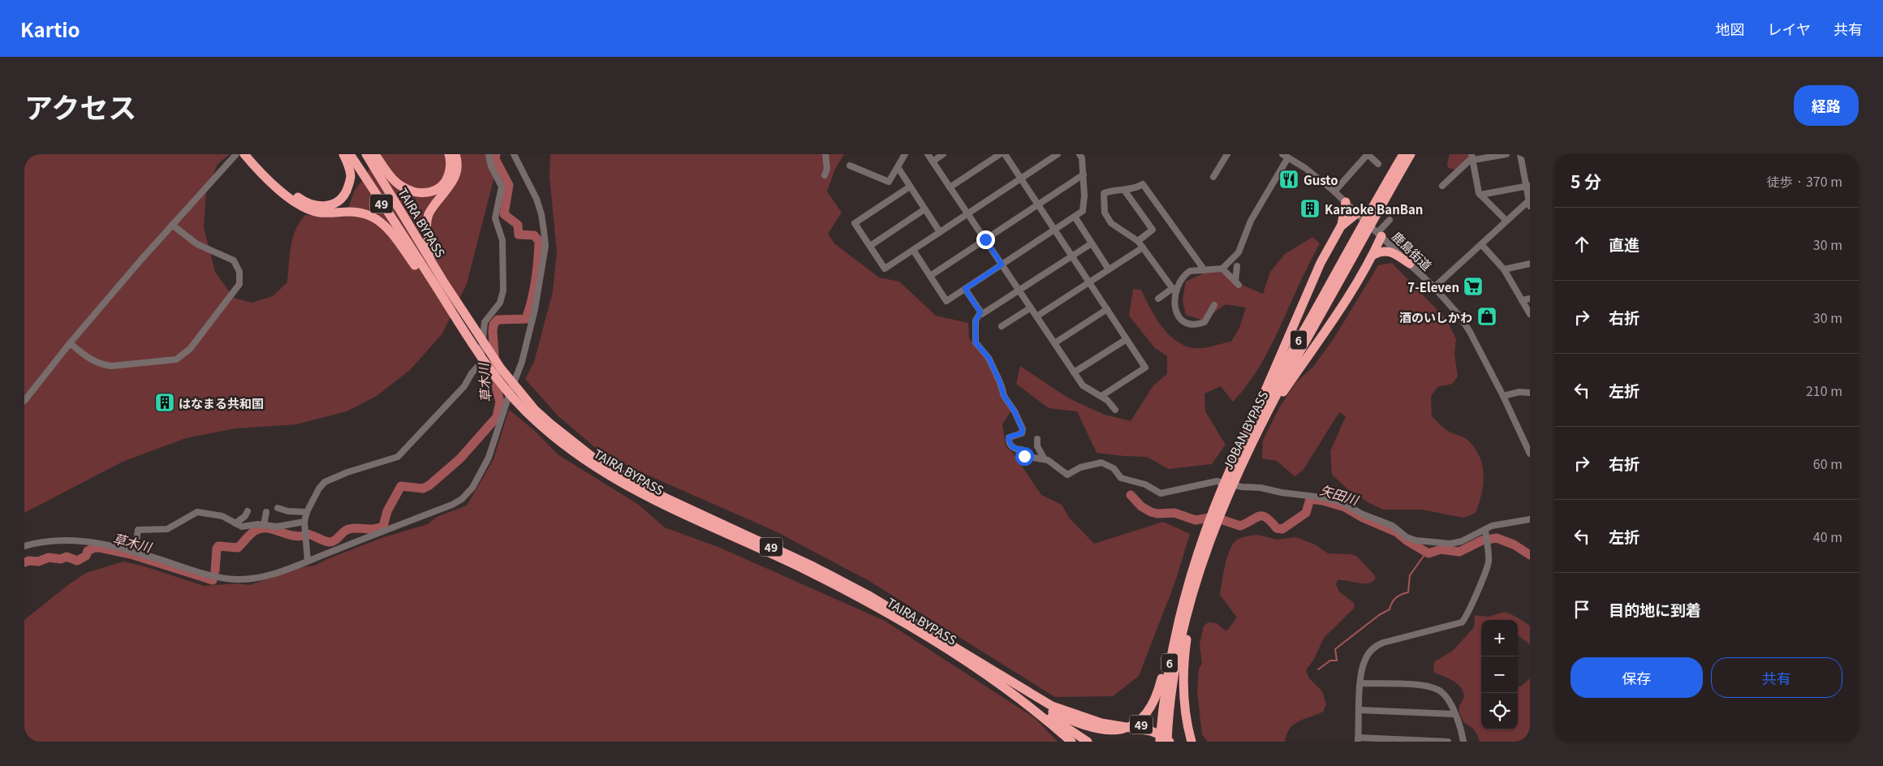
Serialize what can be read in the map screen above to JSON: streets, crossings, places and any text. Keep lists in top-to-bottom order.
{
  "streets": {
    "highway": [
      "49",
      "TAIRA BYPASS",
      "6",
      "JOBAN BYPASS"
    ],
    "street": ["鹿島街道"]
  },
  "crossings": [
    ["49", "TAIRA BYPASS"],
    ["49", "JOBAN BYPASS"]
  ],
  "water": ["草木川", "矢田川"],
  "places": {
    "restaurant": ["Gusto"],
    "building": ["Karaoke BanBan", "はなまる共和国"],
    "supermarket": ["7-Eleven"],
    "shop": ["酒のいしかわ"]
  },
  "page": {
    "header": "Kartio",
    "nav": ["地図", "レイヤ", "共有"],
    "title": "アクセス",
    "buttons": [
      "経路",
      ["保存", "共有"]
    ],
    "heading": ["5 分", "徒歩 · 370 m"],
    "list": [
      ["直進", "30 m"],
      ["右折", "30 m"],
      ["左折", "210 m"],
      ["右折", "60 m"],
      ["左折", "40 m"],
      "目的地に到着"
    ],
    "map_buttons": ["+", "−"]
  }
}
